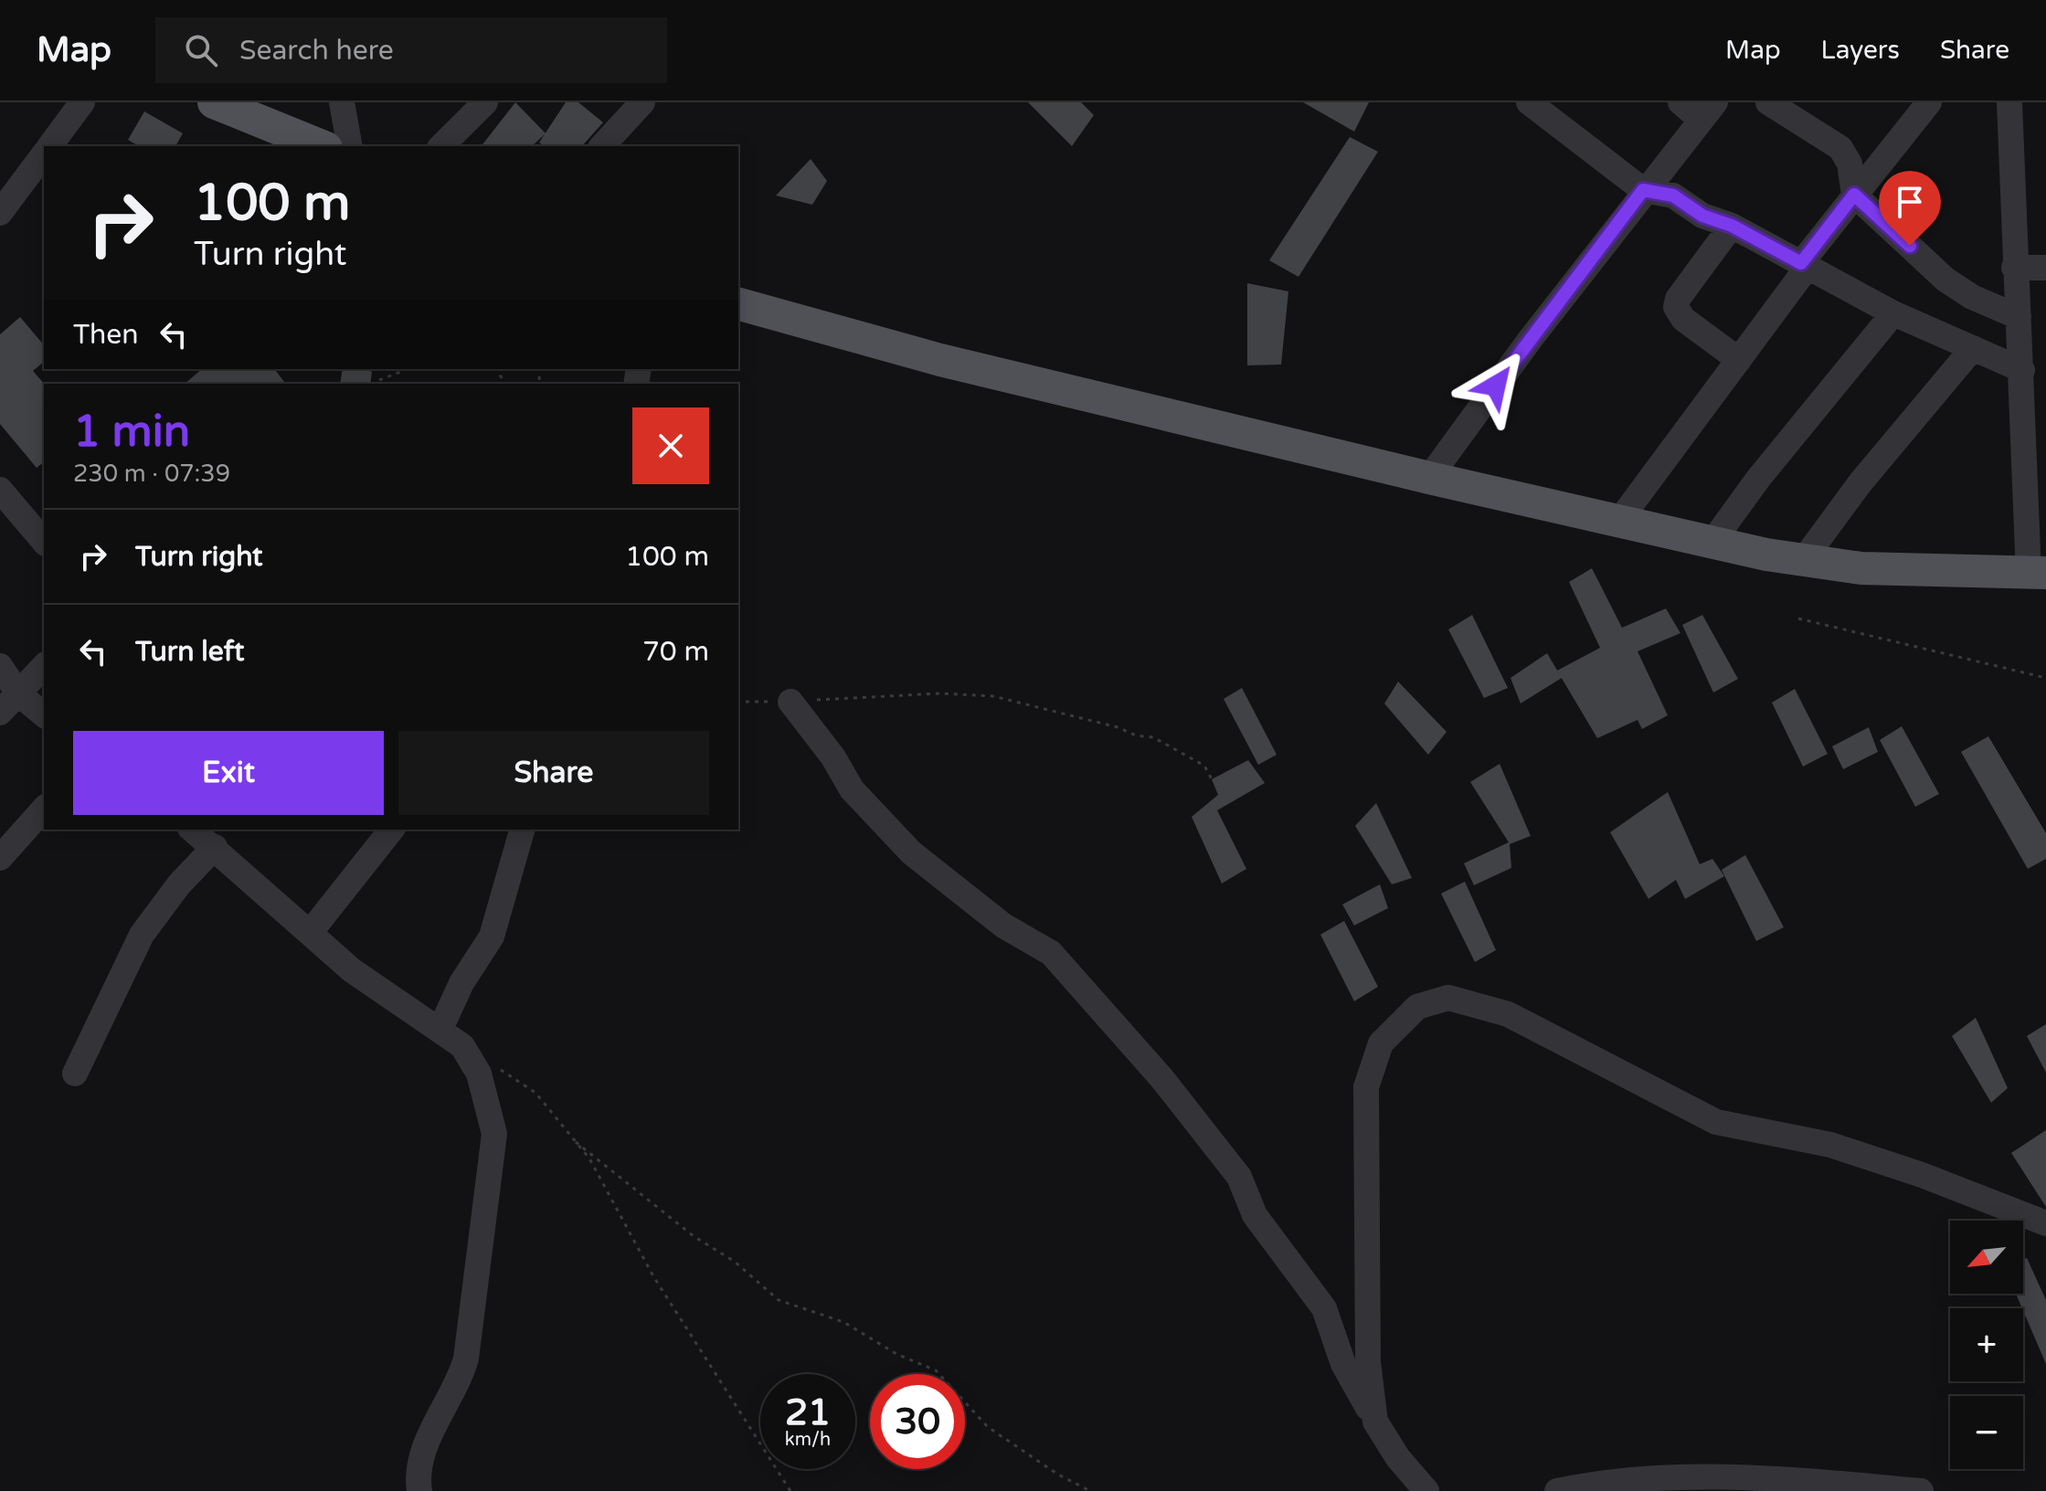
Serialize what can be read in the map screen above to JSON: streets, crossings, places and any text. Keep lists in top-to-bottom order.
{
  "north": "bottom left",
  "page": {
    "header": "Map",
    "search": "Search here",
    "nav": ["Map", "Layers", "Share"],
    "turn": ["100 m", "Turn right"],
    "then": "Then",
    "heading": ["1 min", "230 m · 07:39"],
    "list": [
      {
        "name": "Turn right",
        "value": "100 m"
      },
      {
        "name": "Turn left",
        "value": "70 m"
      }
    ],
    "buttons": ["Exit", "Share"],
    "map_buttons": ["+", "−"],
    "speed": "21 km/h",
    "limit": "30"
  }
}
